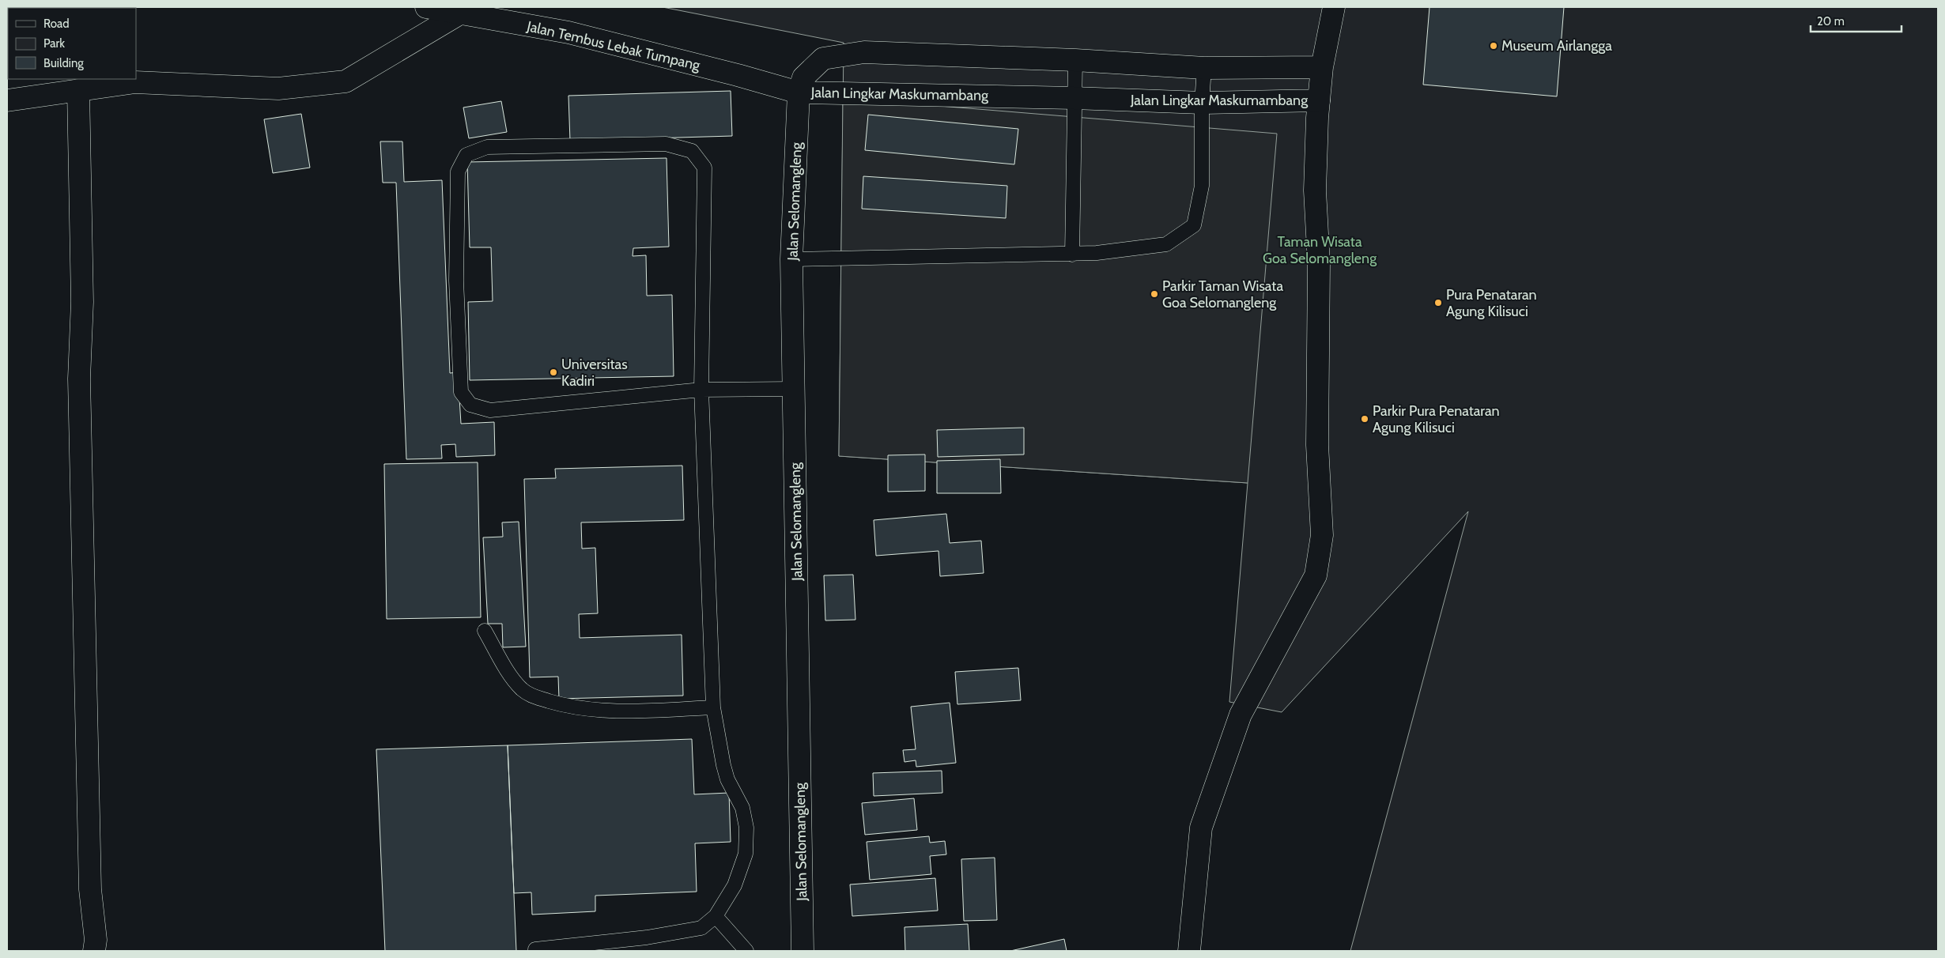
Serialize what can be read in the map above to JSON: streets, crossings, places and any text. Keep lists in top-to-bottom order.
{
  "streets": {
    "street": ["Jalan Tembus Lebak Tumpang", "Jalan Lingkar Maskumambang", "Jalan Selomangleng"]
  },
  "crossings": [
    ["Jalan Tembus Lebak Tumpang", "Jalan Lingkar Maskumambang"],
    ["Jalan Tembus Lebak Tumpang", "Jalan Selomangleng"],
    ["Jalan Lingkar Maskumambang", "Jalan Selomangleng"]
  ],
  "parks": ["Taman Wisata Goa Selomangleng"],
  "places": [
    "Museum Airlangga",
    "Parkir Taman Wisata Goa Selomangleng",
    "Pura Penataran Agung Kilisuci",
    "Universitas Kadiri",
    "Parkir Pura Penataran Agung Kilisuci"
  ],
  "legend": ["Road", "Park", "Building"],
  "scale_bar": "20 m"
}
